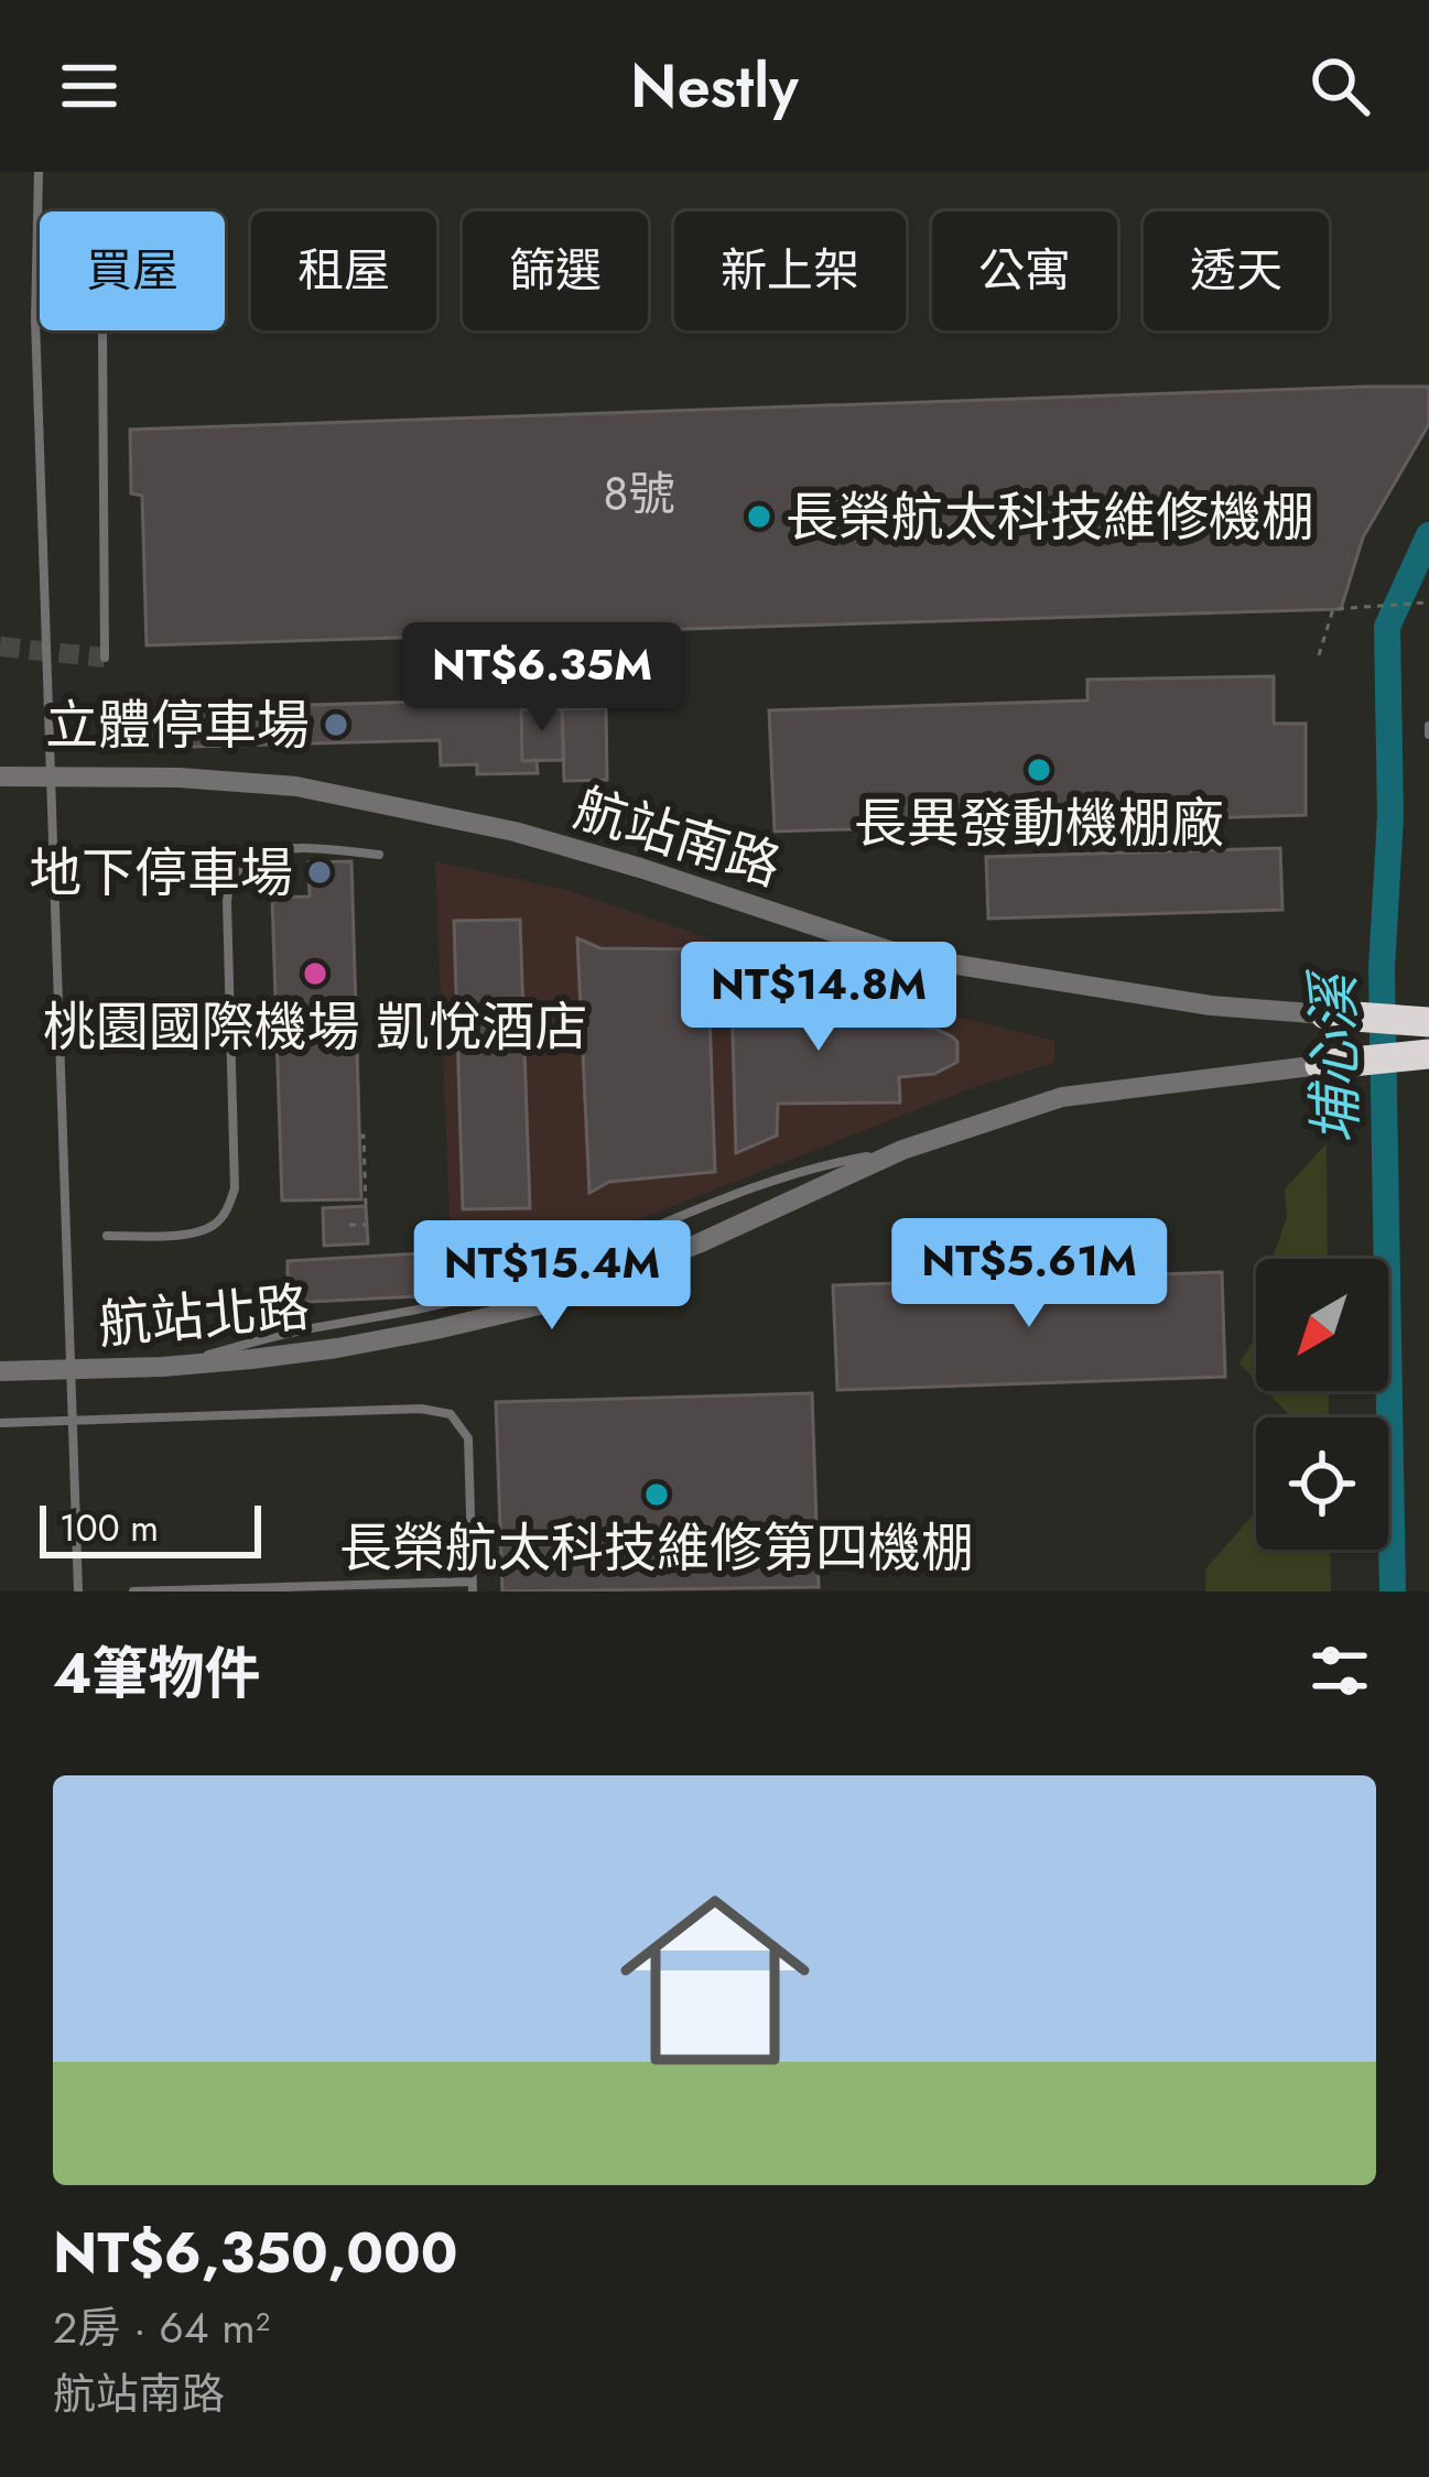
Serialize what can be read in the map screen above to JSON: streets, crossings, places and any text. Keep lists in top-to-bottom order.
{
  "streets": {
    "street": ["航站南路", "航站北路"]
  },
  "water": ["埔心溪"],
  "places": [
    "長榮航太科技維修機棚",
    "立體停車場",
    "長異發動機棚廠",
    "地下停車場",
    "桃園國際機場 凱悅酒店",
    "長榮航太科技維修第四機棚"
  ],
  "house_numbers": ["8號"],
  "scale_bar": "100 m",
  "north": "bottom left",
  "page": {
    "header": "Nestly",
    "chip": [
      "買屋",
      "租屋",
      "篩選",
      "新上架",
      "公寓",
      "透天"
    ],
    "price": [
      "NT$6.35M",
      "NT$14.8M",
      "NT$5.61M",
      "NT$15.4M"
    ],
    "scale": "100 m",
    "heading": "4筆物件",
    "list": [
      {
        "name": "NT$6,350,000",
        "note": "2房 · 64 m² · 航站南路"
      }
    ]
  }
}
